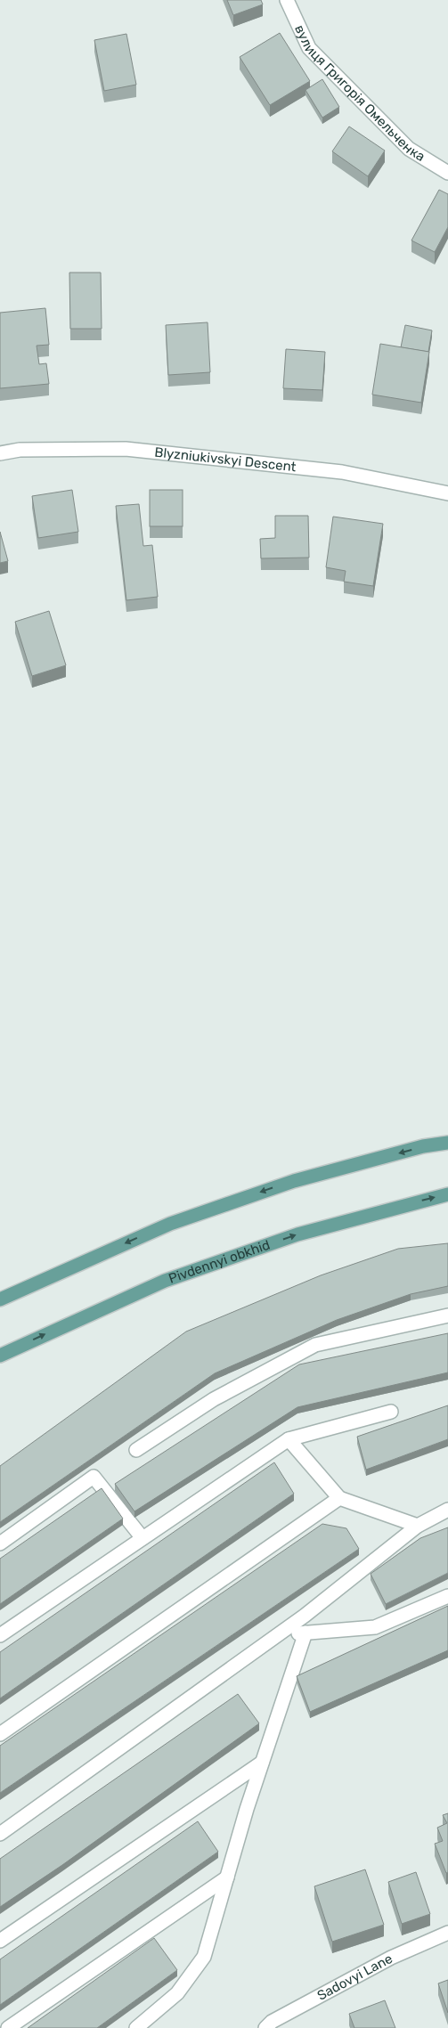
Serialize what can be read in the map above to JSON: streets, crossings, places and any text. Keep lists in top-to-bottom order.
{
  "streets": {
    "main road": ["Pivdennyi obkhid"],
    "street": ["вулиця Григорія Омельченка", "Blyzniukivskyi Descent", "Sadovyi Lane"]
  }
}
